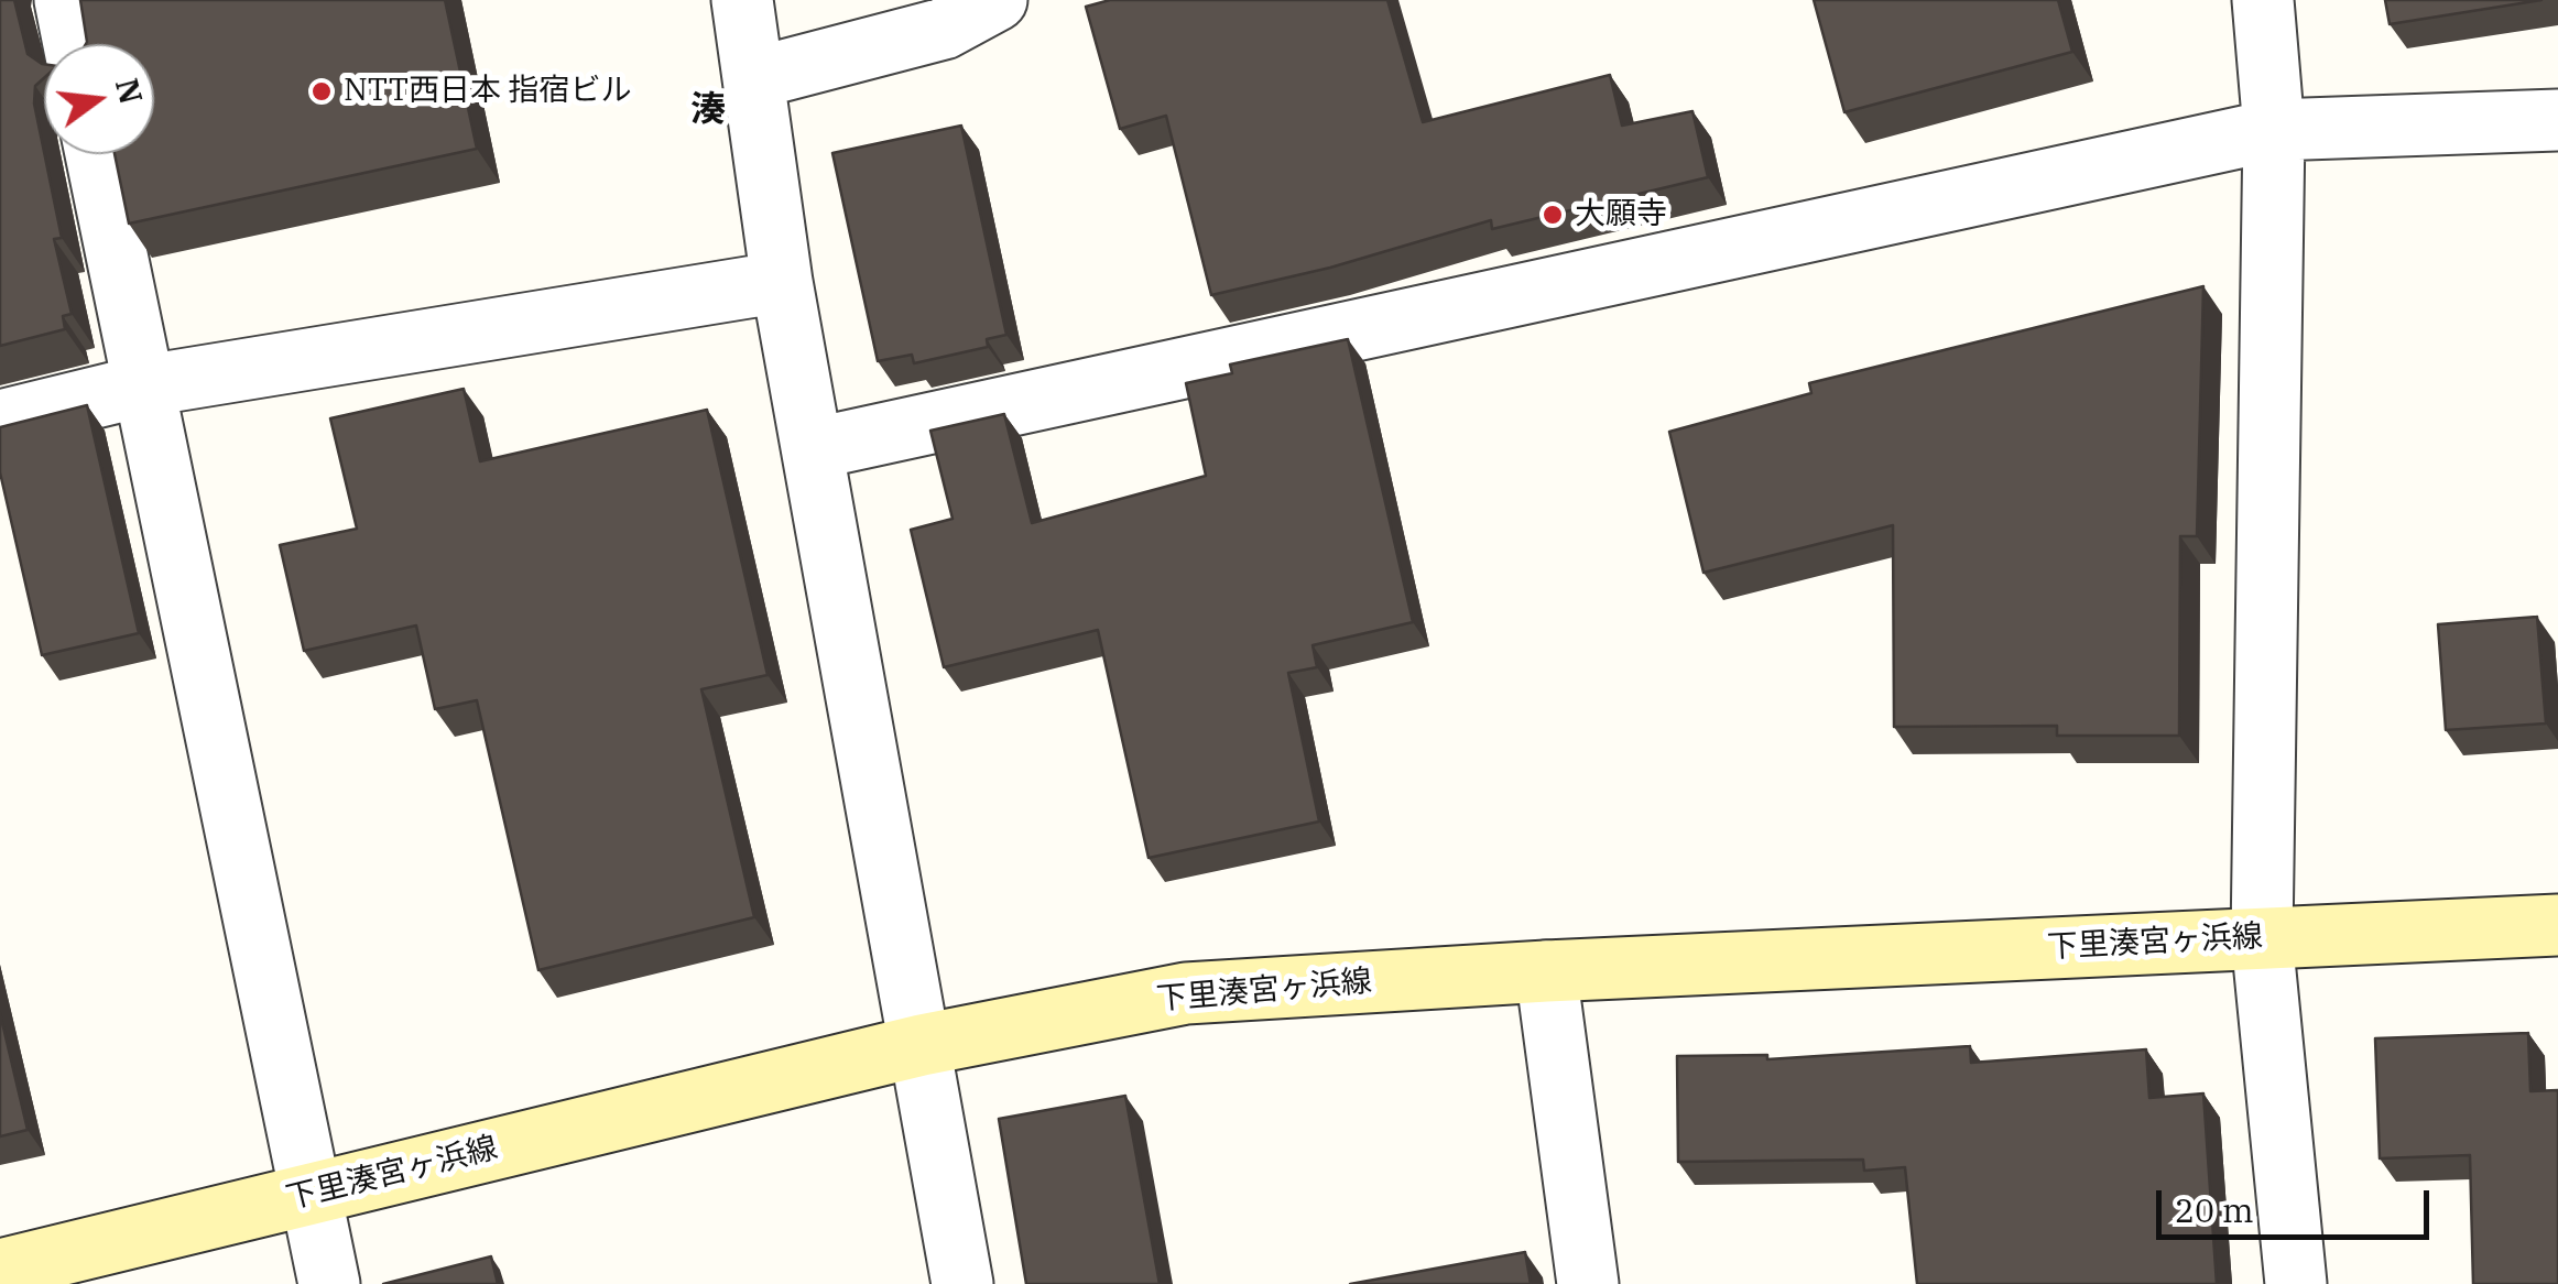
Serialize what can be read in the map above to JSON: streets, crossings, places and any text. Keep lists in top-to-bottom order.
{
  "streets": {
    "main road": ["下里湊宮ヶ浜線"]
  },
  "districts": ["湊"],
  "places": ["NTT西日本 指宿ビル", "大願寺"],
  "scale_bar": "20 m",
  "north": "right"
}
